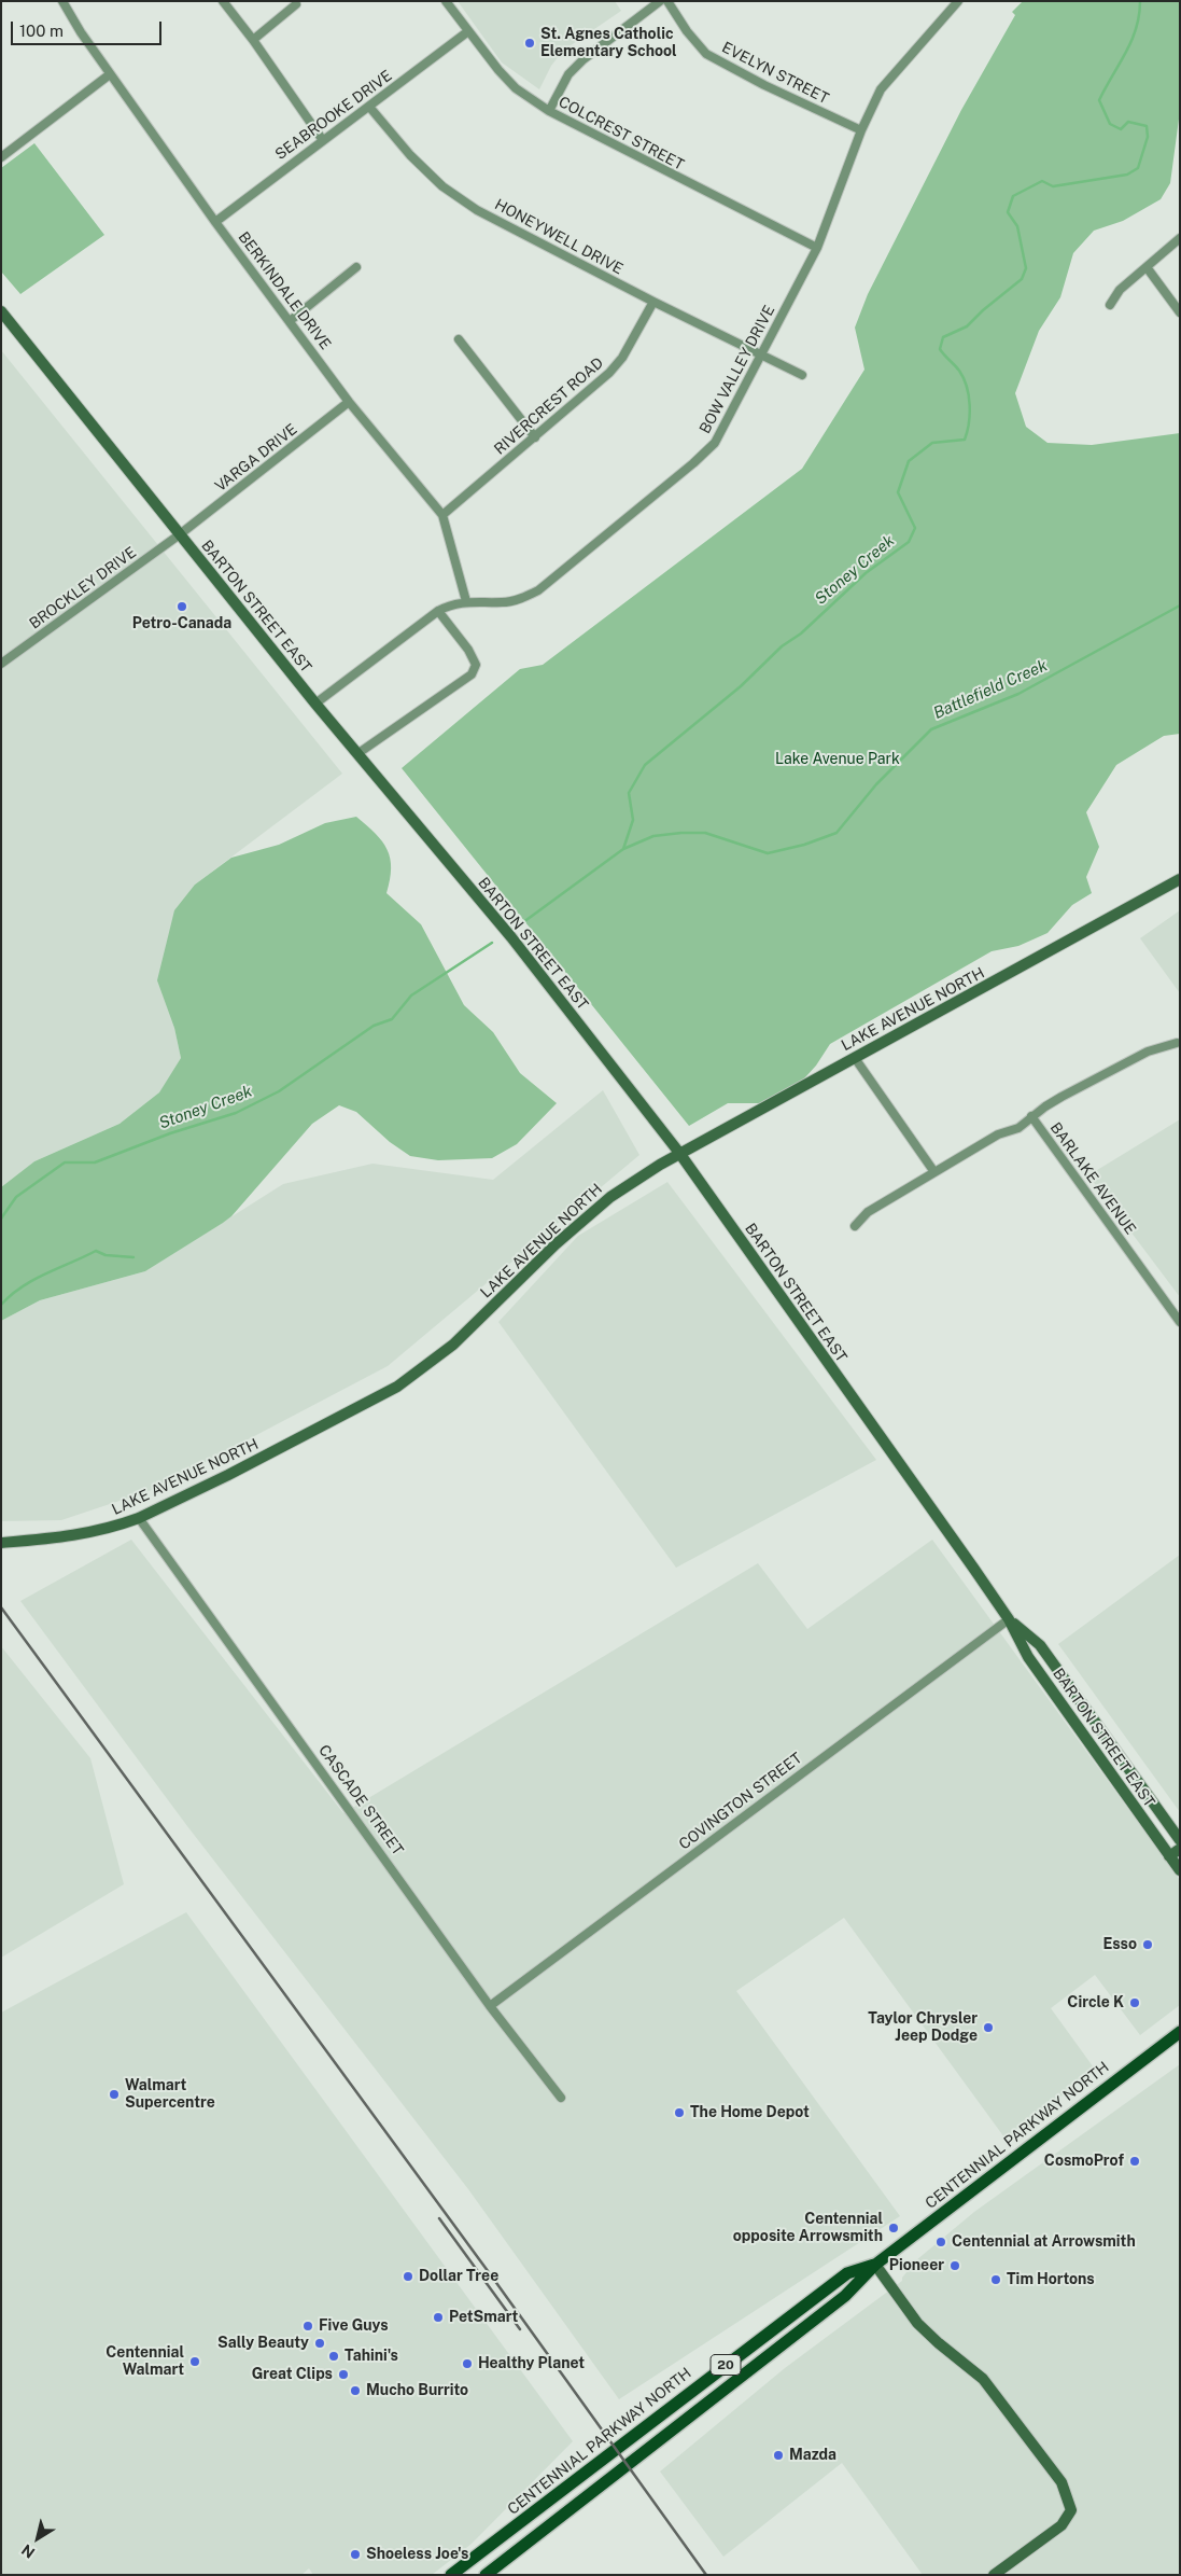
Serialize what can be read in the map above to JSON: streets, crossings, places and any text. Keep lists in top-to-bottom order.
{
  "streets": {
    "main road": [
      "BARTON STREET EAST",
      "LAKE AVENUE NORTH",
      "CENTENNIAL PARKWAY NORTH",
      "20"
    ],
    "street": [
      "EVELYN STREET",
      "SEABROOKE DRIVE",
      "COLCREST STREET",
      "HONEYWELL DRIVE",
      "BERKINDALE DRIVE",
      "BOW VALLEY DRIVE",
      "RIVERCREST ROAD",
      "VARGA DRIVE",
      "BROCKLEY DRIVE",
      "BARLAKE AVENUE",
      "CASCADE STREET",
      "COVINGTON STREET"
    ]
  },
  "crossings": [
    ["EVELYN STREET", "BOW VALLEY DRIVE"],
    ["SEABROOKE DRIVE", "COLCREST STREET"],
    ["SEABROOKE DRIVE", "HONEYWELL DRIVE"],
    ["SEABROOKE DRIVE", "BERKINDALE DRIVE"],
    ["COLCREST STREET", "BOW VALLEY DRIVE"],
    ["HONEYWELL DRIVE", "BOW VALLEY DRIVE"],
    ["HONEYWELL DRIVE", "RIVERCREST ROAD"],
    ["BERKINDALE DRIVE", "BOW VALLEY DRIVE"],
    ["BERKINDALE DRIVE", "RIVERCREST ROAD"],
    ["BERKINDALE DRIVE", "VARGA DRIVE"],
    ["BOW VALLEY DRIVE", "BARTON STREET EAST"],
    ["VARGA DRIVE", "BROCKLEY DRIVE"],
    ["VARGA DRIVE", "BARTON STREET EAST"],
    ["BROCKLEY DRIVE", "BARTON STREET EAST"],
    ["BARTON STREET EAST", "LAKE AVENUE NORTH"],
    ["BARTON STREET EAST", "COVINGTON STREET"],
    ["LAKE AVENUE NORTH", "CASCADE STREET"],
    ["CASCADE STREET", "COVINGTON STREET"]
  ],
  "water": ["Stoney Creek", "Battlefield Creek"],
  "parks": ["Lake Avenue Park"],
  "places": [
    "St. Agnes Catholic Elementary School",
    "Petro-Canada",
    "Esso",
    "Circle K",
    "Taylor Chrysler Jeep Dodge",
    "Walmart Supercentre",
    "The Home Depot",
    "CosmoProf",
    "Centennial opposite Arrowsmith",
    "Centennial at Arrowsmith",
    "Pioneer",
    "Dollar Tree",
    "Tim Hortons",
    "PetSmart",
    "Five Guys",
    "Sally Beauty",
    "Tahini's",
    "Centennial Walmart",
    "Healthy Planet",
    "Great Clips",
    "Mucho Burrito",
    "Mazda",
    "Shoeless Joe's"
  ],
  "scale_bar": "100 m",
  "north": "bottom left"
}
